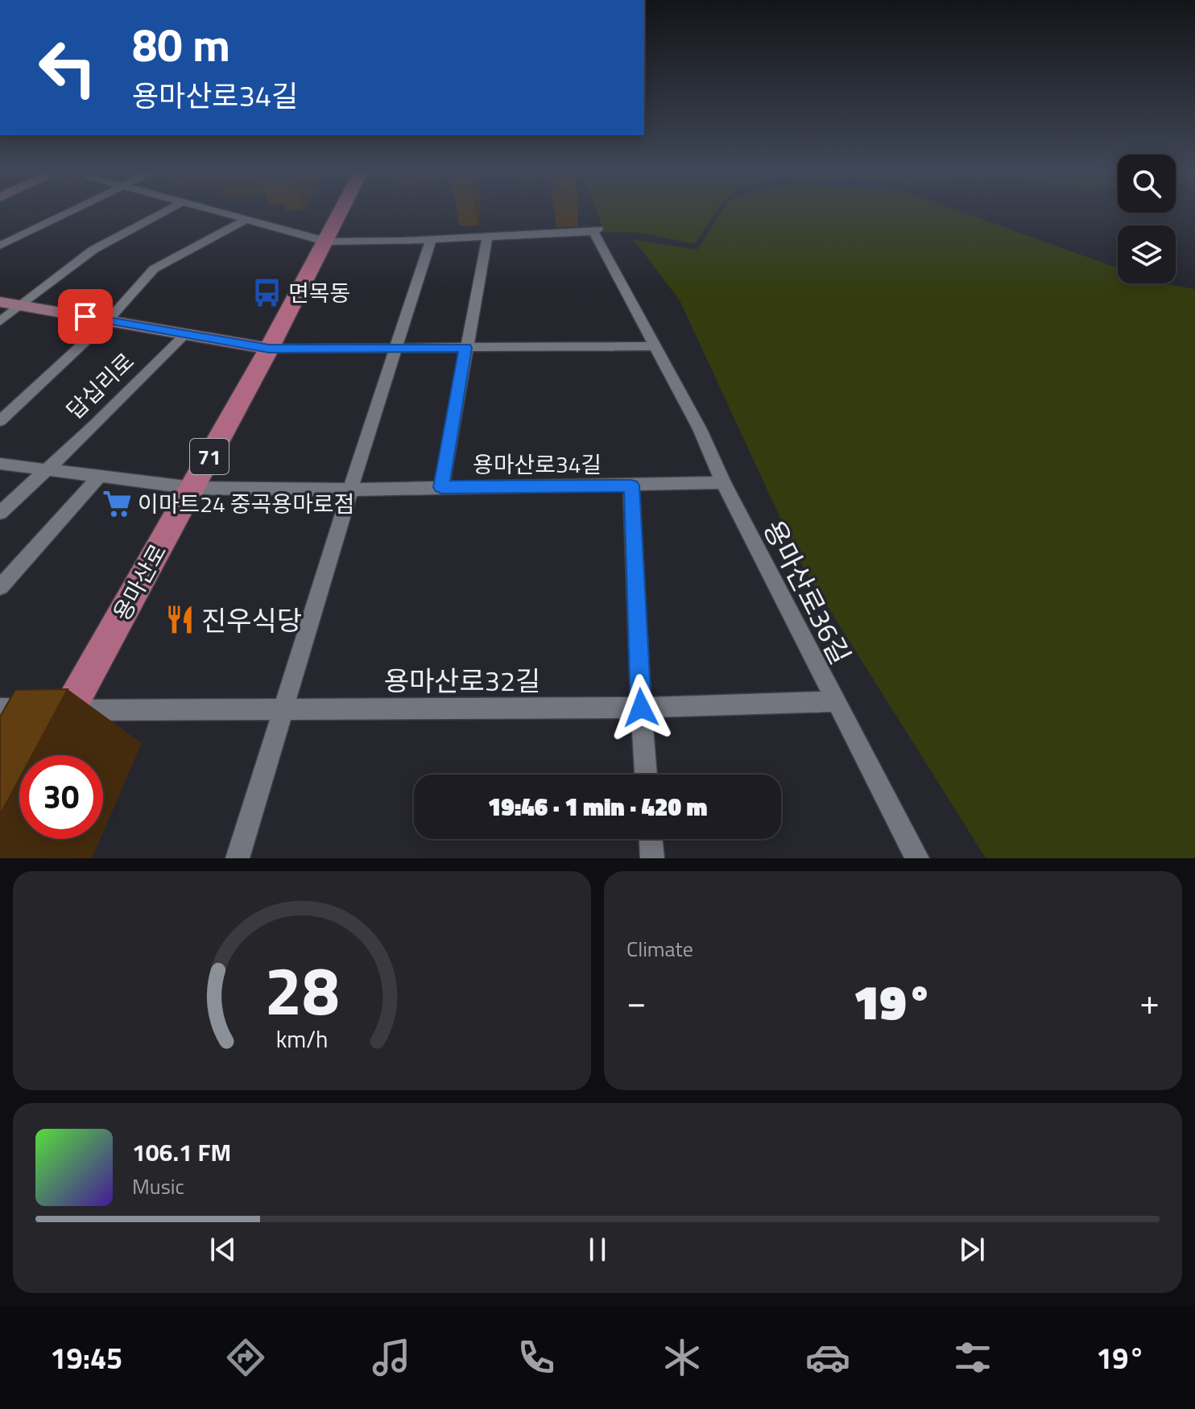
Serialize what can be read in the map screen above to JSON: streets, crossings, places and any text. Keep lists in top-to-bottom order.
{
  "streets": {
    "main road": ["71", "용마산로"],
    "street": [
      "답십리로",
      "용마산로34길",
      "용마산로36길",
      "용마산로32길"
    ]
  },
  "crossings": [
    ["답십리로", "용마산로34길"],
    ["답십리로", "용마산로"],
    ["용마산로34길", "용마산로"],
    ["용마산로34길", "용마산로36길"],
    ["용마산로", "용마산로32길"],
    ["용마산로36길", "용마산로32길"]
  ],
  "places": {
    "bus stop": ["면목동"],
    "supermarket": ["이마트24 중곡용마로점"],
    "restaurant": ["진우식당"]
  },
  "page": {
    "turn": ["80 m", "용마산로34길"],
    "limit": "30",
    "trip": "19:46 · 1 min · 420 m",
    "tile": "Climate",
    "heat": ["−", "19°", "+"],
    "song": ["106.1 FM", "Music"],
    "tabs": ["19:45", "19°"],
    "gauge": ["28", "km/h"]
  }
}
